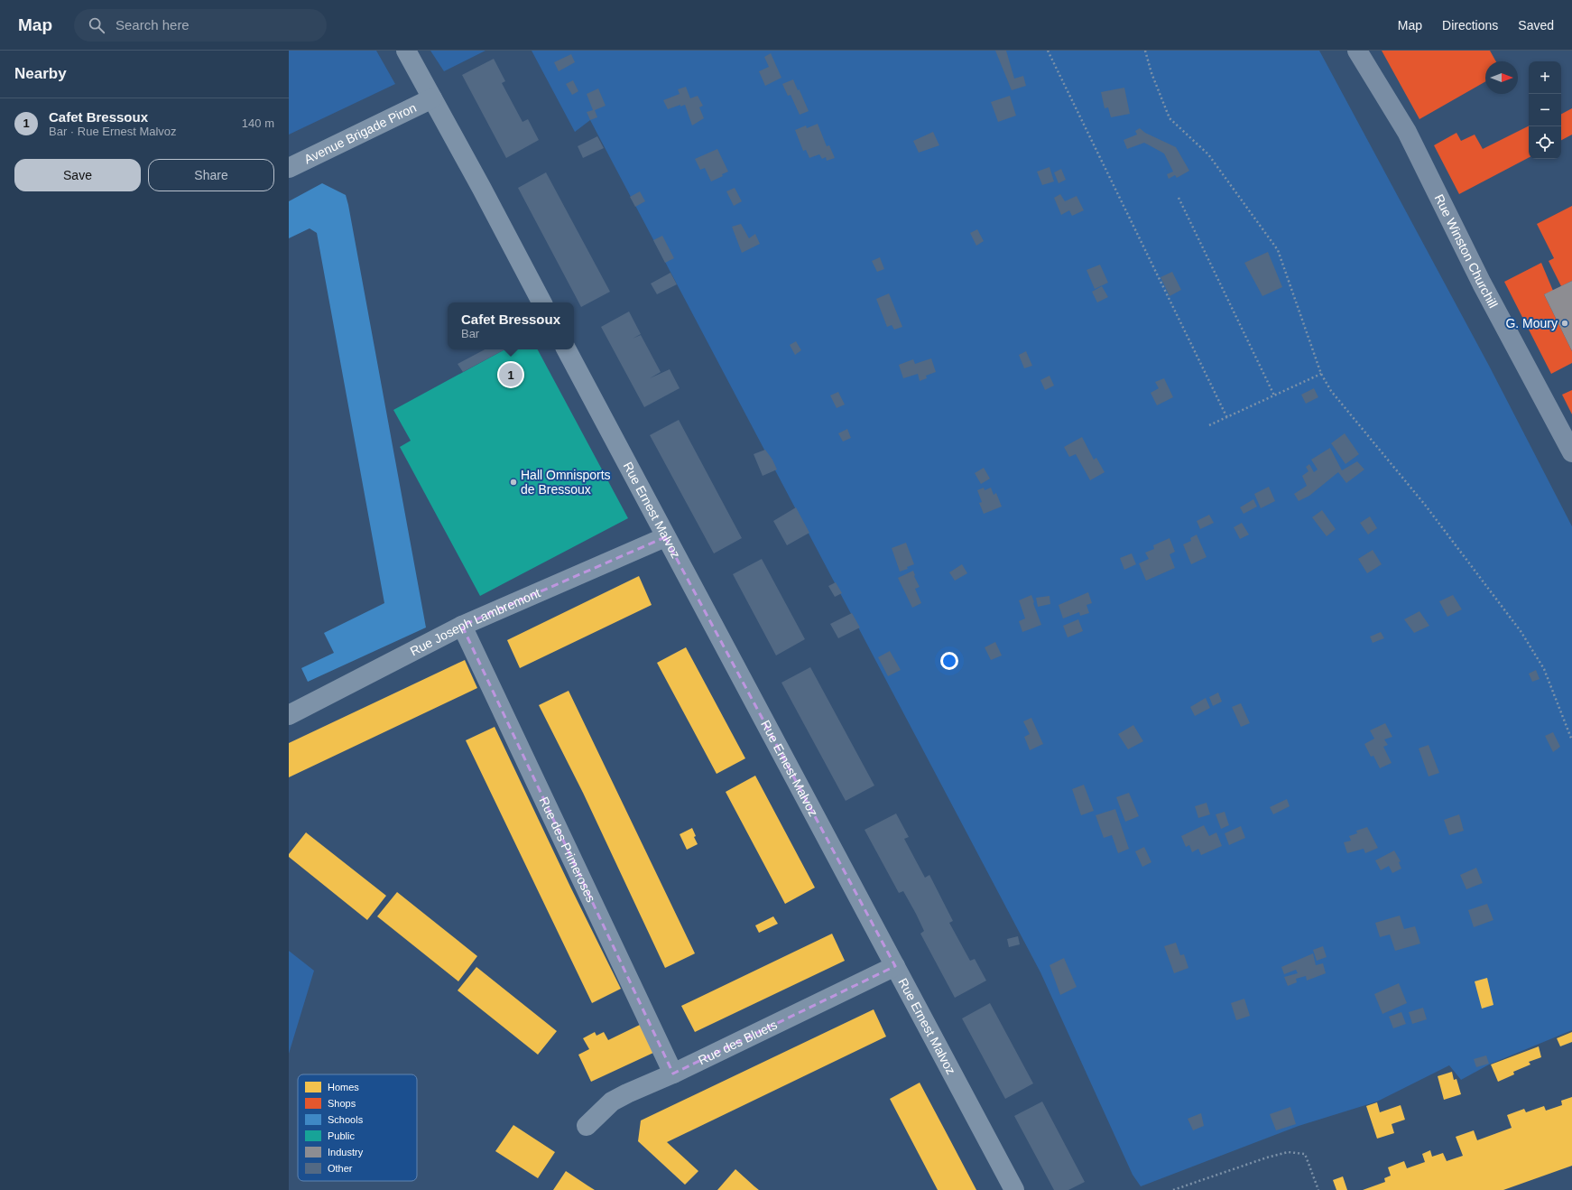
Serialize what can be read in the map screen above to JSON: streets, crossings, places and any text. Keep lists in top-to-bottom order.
{
  "streets": {
    "main road": ["Rue Winston Churchill"],
    "street": [
      "Avenue Brigade Piron",
      "Rue Ernest Malvoz",
      "Rue Joseph Lambremont",
      "Rue des Primeroses",
      "Rue des Bluets"
    ]
  },
  "crossings": [
    ["Rue Ernest Malvoz", "Rue Joseph Lambremont"],
    ["Rue Ernest Malvoz", "Rue des Bluets"],
    ["Rue Joseph Lambremont", "Rue des Primeroses"],
    ["Rue des Primeroses", "Rue des Bluets"]
  ],
  "places": ["G. Moury", "Hall Omnisports de Bressoux"],
  "legend": [
    "Homes",
    "Shops",
    "Schools",
    "Public",
    "Industry",
    "Other"
  ],
  "north": "right",
  "page": {
    "header": "Map",
    "search": "Search here",
    "nav": ["Map", "Directions", "Saved"],
    "heading": "Nearby",
    "map_buttons": ["+", "−"],
    "list": [
      {
        "mark": "1",
        "name": "Cafet Bressoux",
        "note": "Bar · Rue Ernest Malvoz",
        "value": "140 m"
      }
    ],
    "buttons": ["Save", "Share"],
    "popup": ["Cafet Bressoux", "Bar"],
    "pins": "1"
  }
}
